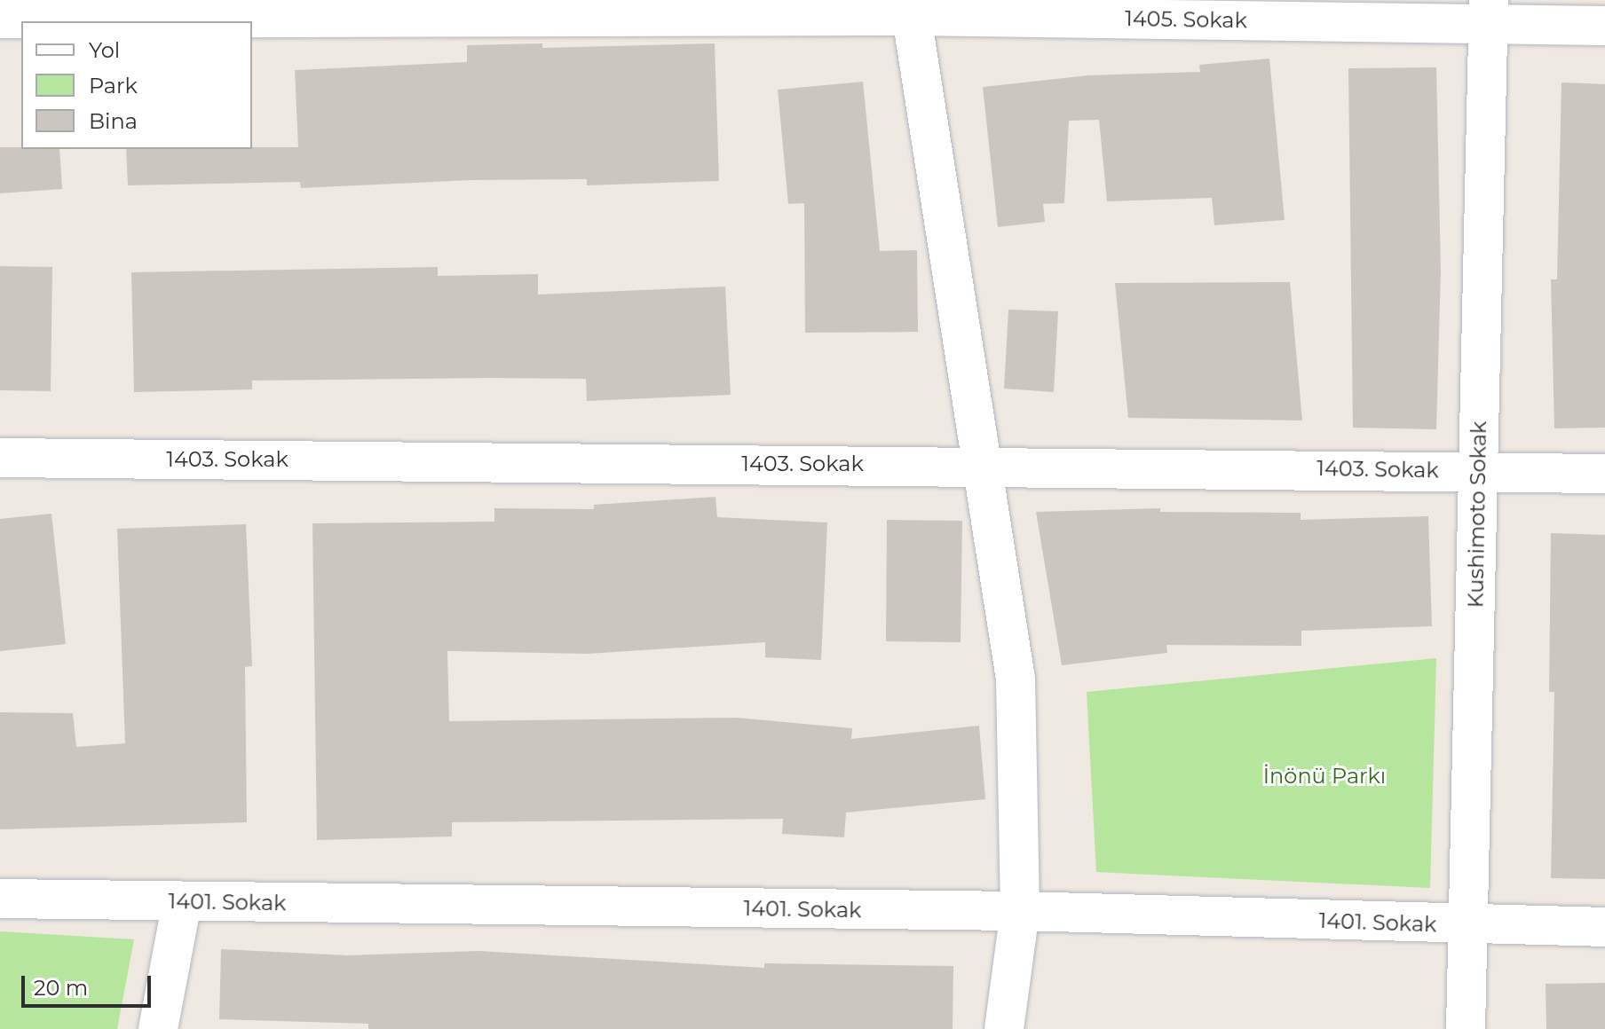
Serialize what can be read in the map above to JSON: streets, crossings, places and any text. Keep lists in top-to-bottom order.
{
  "streets": {
    "street": [
      "1405. Sokak",
      "1403. Sokak",
      "Kushimoto Sokak",
      "1401. Sokak"
    ]
  },
  "crossings": [
    ["1405. Sokak", "Kushimoto Sokak"],
    ["1403. Sokak", "Kushimoto Sokak"],
    ["Kushimoto Sokak", "1401. Sokak"]
  ],
  "parks": ["İnönü Parkı"],
  "legend": ["Yol", "Park", "Bina"],
  "scale_bar": "20 m"
}
